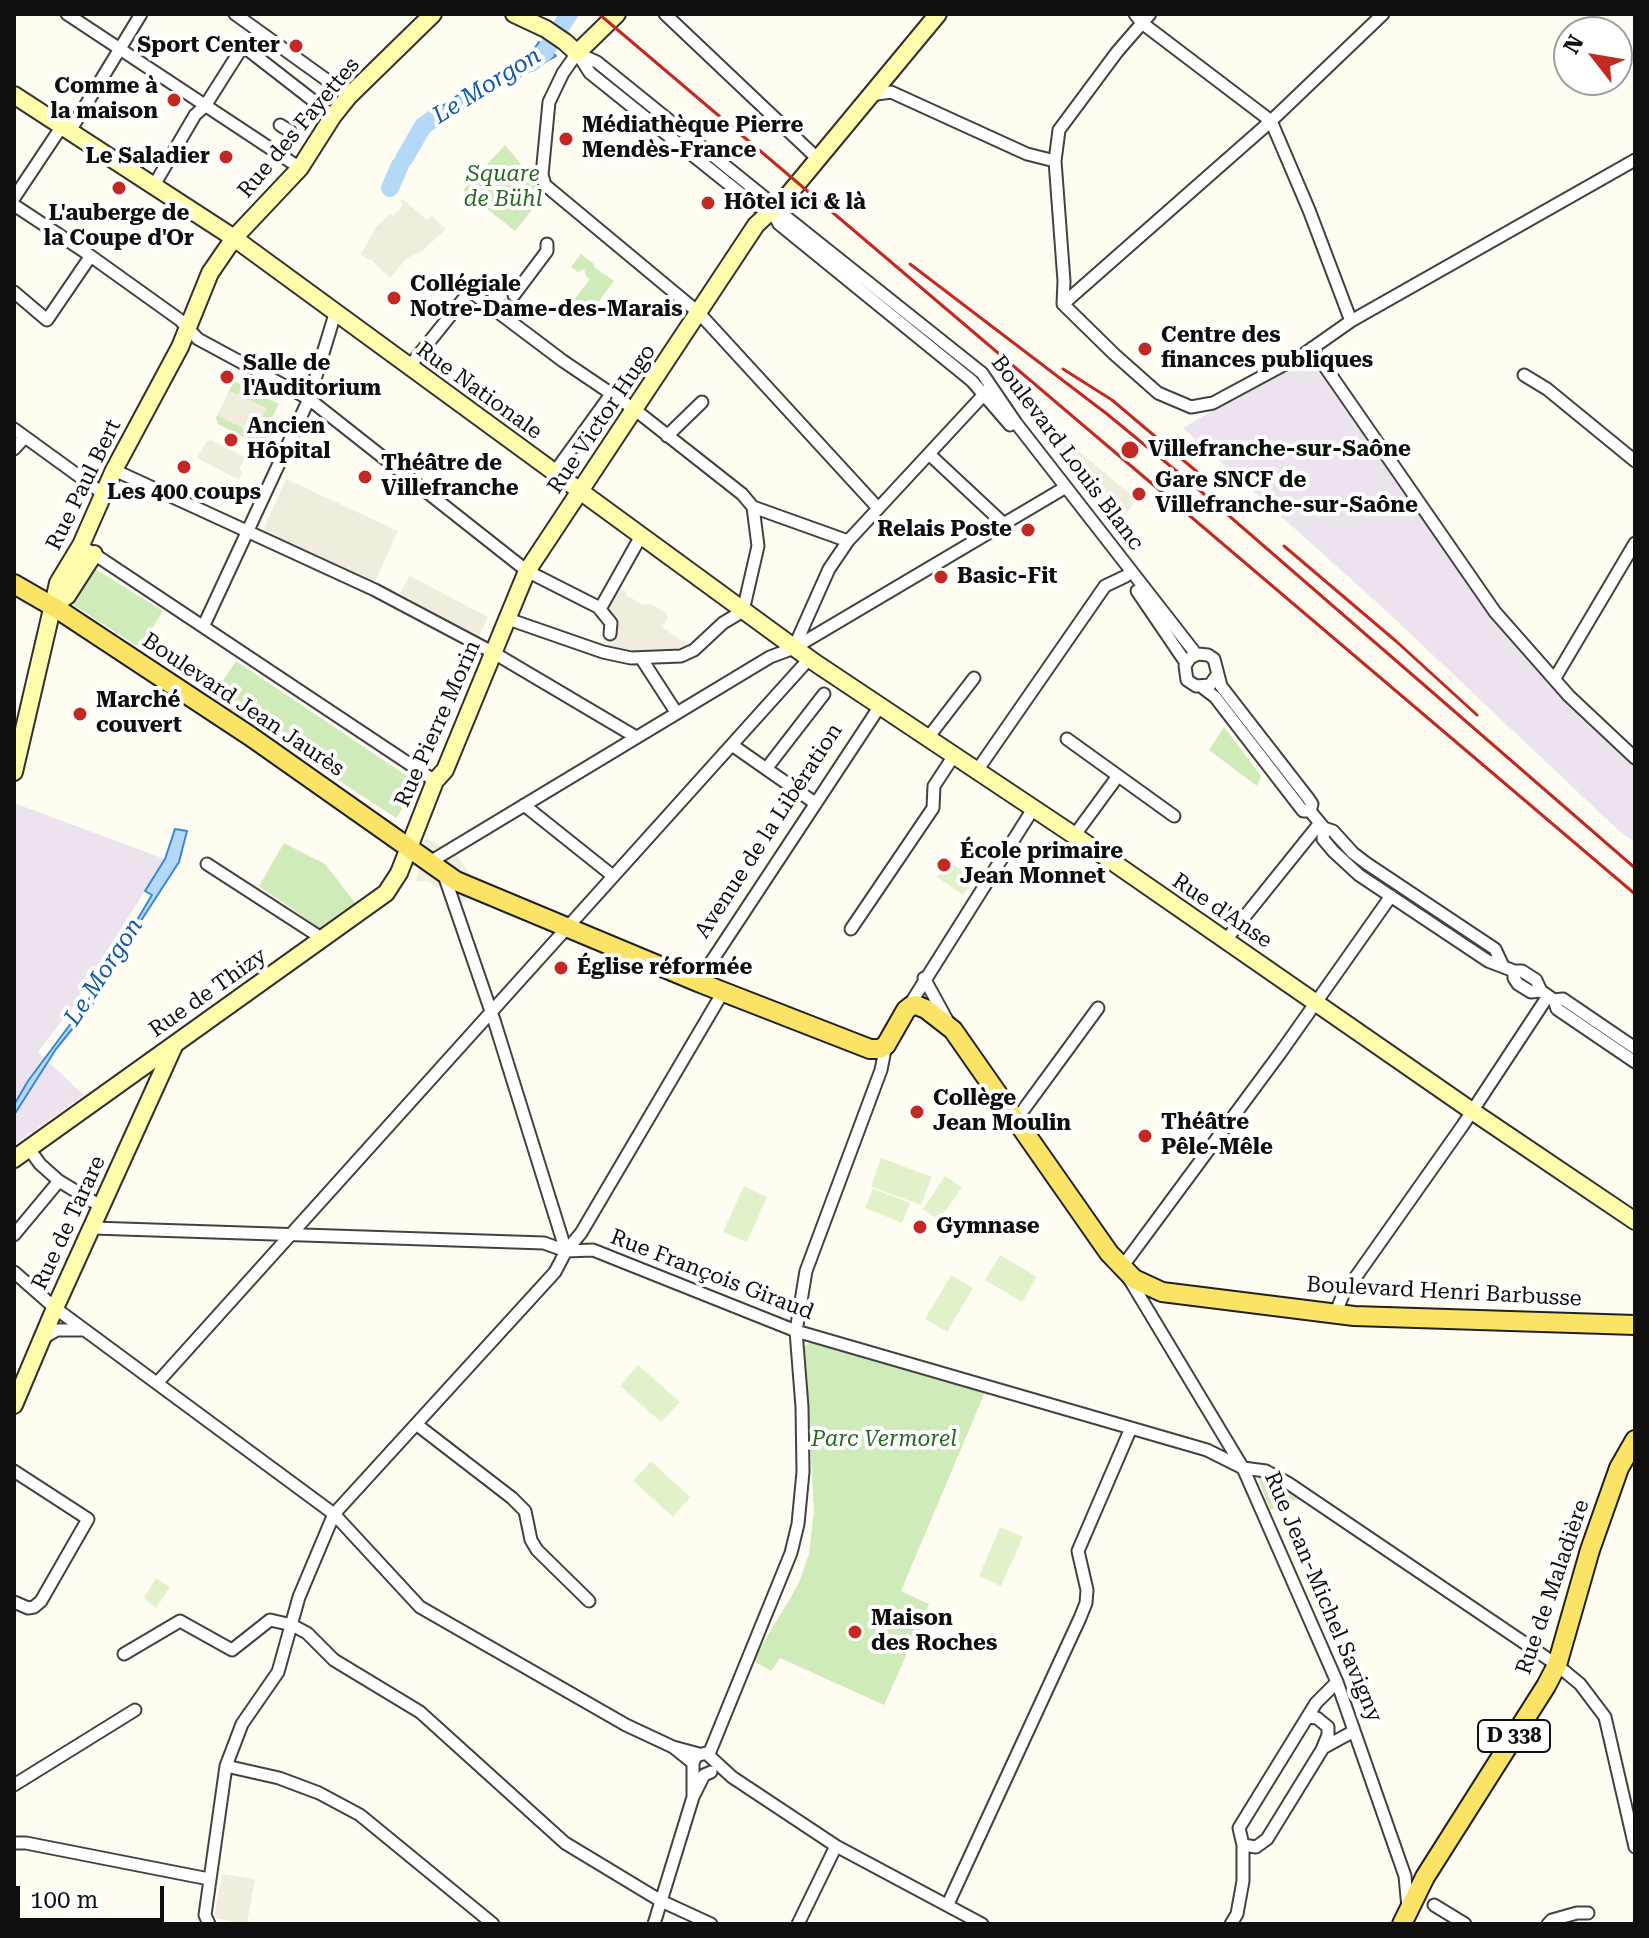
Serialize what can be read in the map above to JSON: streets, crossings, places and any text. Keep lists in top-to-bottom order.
{
  "streets": {
    "main road": [
      "Rue des Fayettes",
      "Rue Nationale",
      "Rue Victor Hugo",
      "Boulevard Louis Blanc",
      "Rue Paul Bert",
      "Boulevard Jean Jaurès",
      "Rue Pierre Morin",
      "Rue d'Anse",
      "Rue de Thizy",
      "Rue de Tarare",
      "Boulevard Henri Barbusse",
      "Rue de Maladière",
      "Rue Jean-Michel Savigny",
      "D 338"
    ],
    "street": ["Avenue de la Libération", "Rue François Giraud"]
  },
  "crossings": [
    ["Rue des Fayettes", "Rue Nationale"],
    ["Rue des Fayettes", "Rue Paul Bert"],
    ["Rue Nationale", "Rue Victor Hugo"],
    ["Rue Nationale", "Rue Paul Bert"],
    ["Rue Nationale", "Rue d'Anse"],
    ["Rue Victor Hugo", "Boulevard Louis Blanc"],
    ["Rue Victor Hugo", "Rue Pierre Morin"],
    ["Rue Paul Bert", "Boulevard Jean Jaurès"],
    ["Boulevard Jean Jaurès", "Rue Pierre Morin"],
    ["Boulevard Jean Jaurès", "Avenue de la Libération"],
    ["Boulevard Jean Jaurès", "Rue de Thizy"],
    ["Rue Pierre Morin", "Rue de Thizy"],
    ["Avenue de la Libération", "Rue d'Anse"],
    ["Rue de Thizy", "Rue de Tarare"],
    ["Rue de Tarare", "Rue François Giraud"],
    ["Rue François Giraud", "Rue de Maladière"],
    ["Rue François Giraud", "Rue Jean-Michel Savigny"],
    ["Boulevard Henri Barbusse", "Rue Jean-Michel Savigny"],
    ["Rue de Maladière", "Rue Jean-Michel Savigny"]
  ],
  "water": ["Le Morgon"],
  "parks": ["Square de Bühl", "Parc Vermorel"],
  "places": [
    "Sport Center",
    "Comme à la maison",
    "Médiathèque Pierre Mendès-France",
    "Le Saladier",
    "L'auberge de la Coupe d'Or",
    "Hôtel ici & là",
    "Collégiale Notre-Dame-des-Marais",
    "Centre des finances publiques",
    "Salle de l'Auditorium",
    "Ancien Hôpital",
    "Villefranche-sur-Saône",
    "Les 400 coups",
    "Théâtre de Villefranche",
    "Gare SNCF de Villefranche-sur-Saône",
    "Relais Poste",
    "Basic-Fit",
    "Marché couvert",
    "École primaire Jean Monnet",
    "Église réformée",
    "Collège Jean Moulin",
    "Théâtre Pêle-Mêle",
    "Gymnase",
    "Maison des Roches"
  ],
  "scale_bar": "100 m",
  "north": "top left"
}
